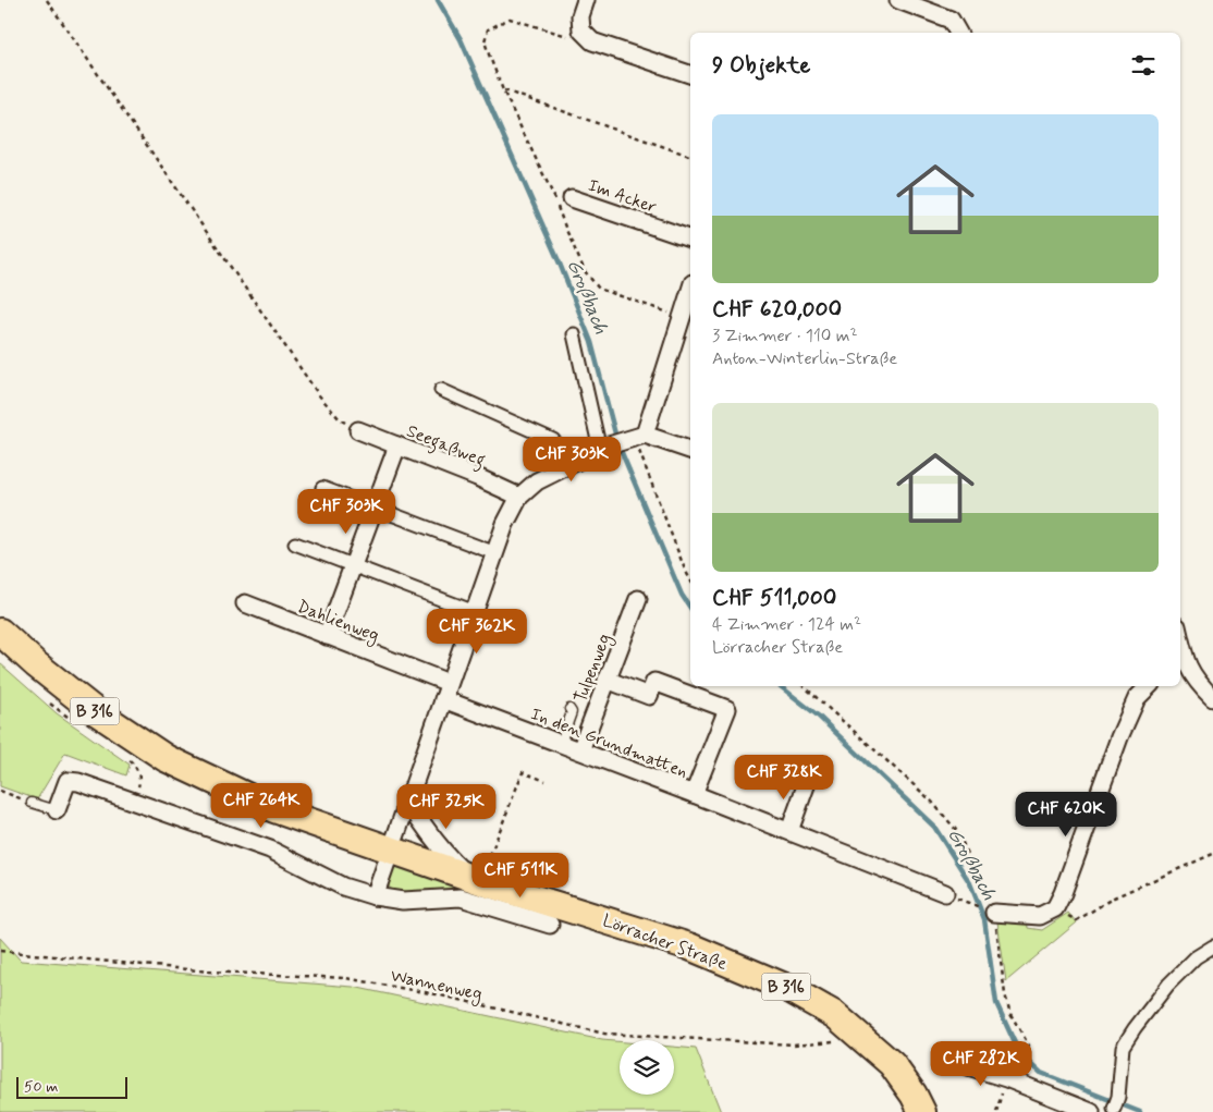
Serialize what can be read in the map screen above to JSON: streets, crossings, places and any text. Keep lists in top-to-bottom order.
{
  "streets": {
    "main road": ["B 316", "Lörracher Straße"],
    "street": [
      "Im Acker",
      "Seegaßweg",
      "Dahlienweg",
      "Tulpenweg",
      "In den Grundmatten"
    ],
    "path": ["Wannenweg"]
  },
  "crossings": [
    ["Tulpenweg", "In den Grundmatten"]
  ],
  "water": ["Großbach"],
  "scale_bar": "50 m",
  "page": {
    "heading": "9 Objekte",
    "list": [
      {
        "name": "CHF 620,000",
        "note": "3 Zimmer · 110 m² · Anton-Winterlin-Straße"
      },
      {
        "name": "CHF 511,000",
        "note": "4 Zimmer · 124 m² · Lörracher Straße"
      }
    ],
    "price": [
      "CHF 303K",
      "CHF 303K",
      "CHF 362K",
      "CHF 328K",
      "CHF 264K",
      "CHF 325K",
      "CHF 620K",
      "CHF 511K",
      "CHF 282K"
    ],
    "scale": "50 m"
  }
}
